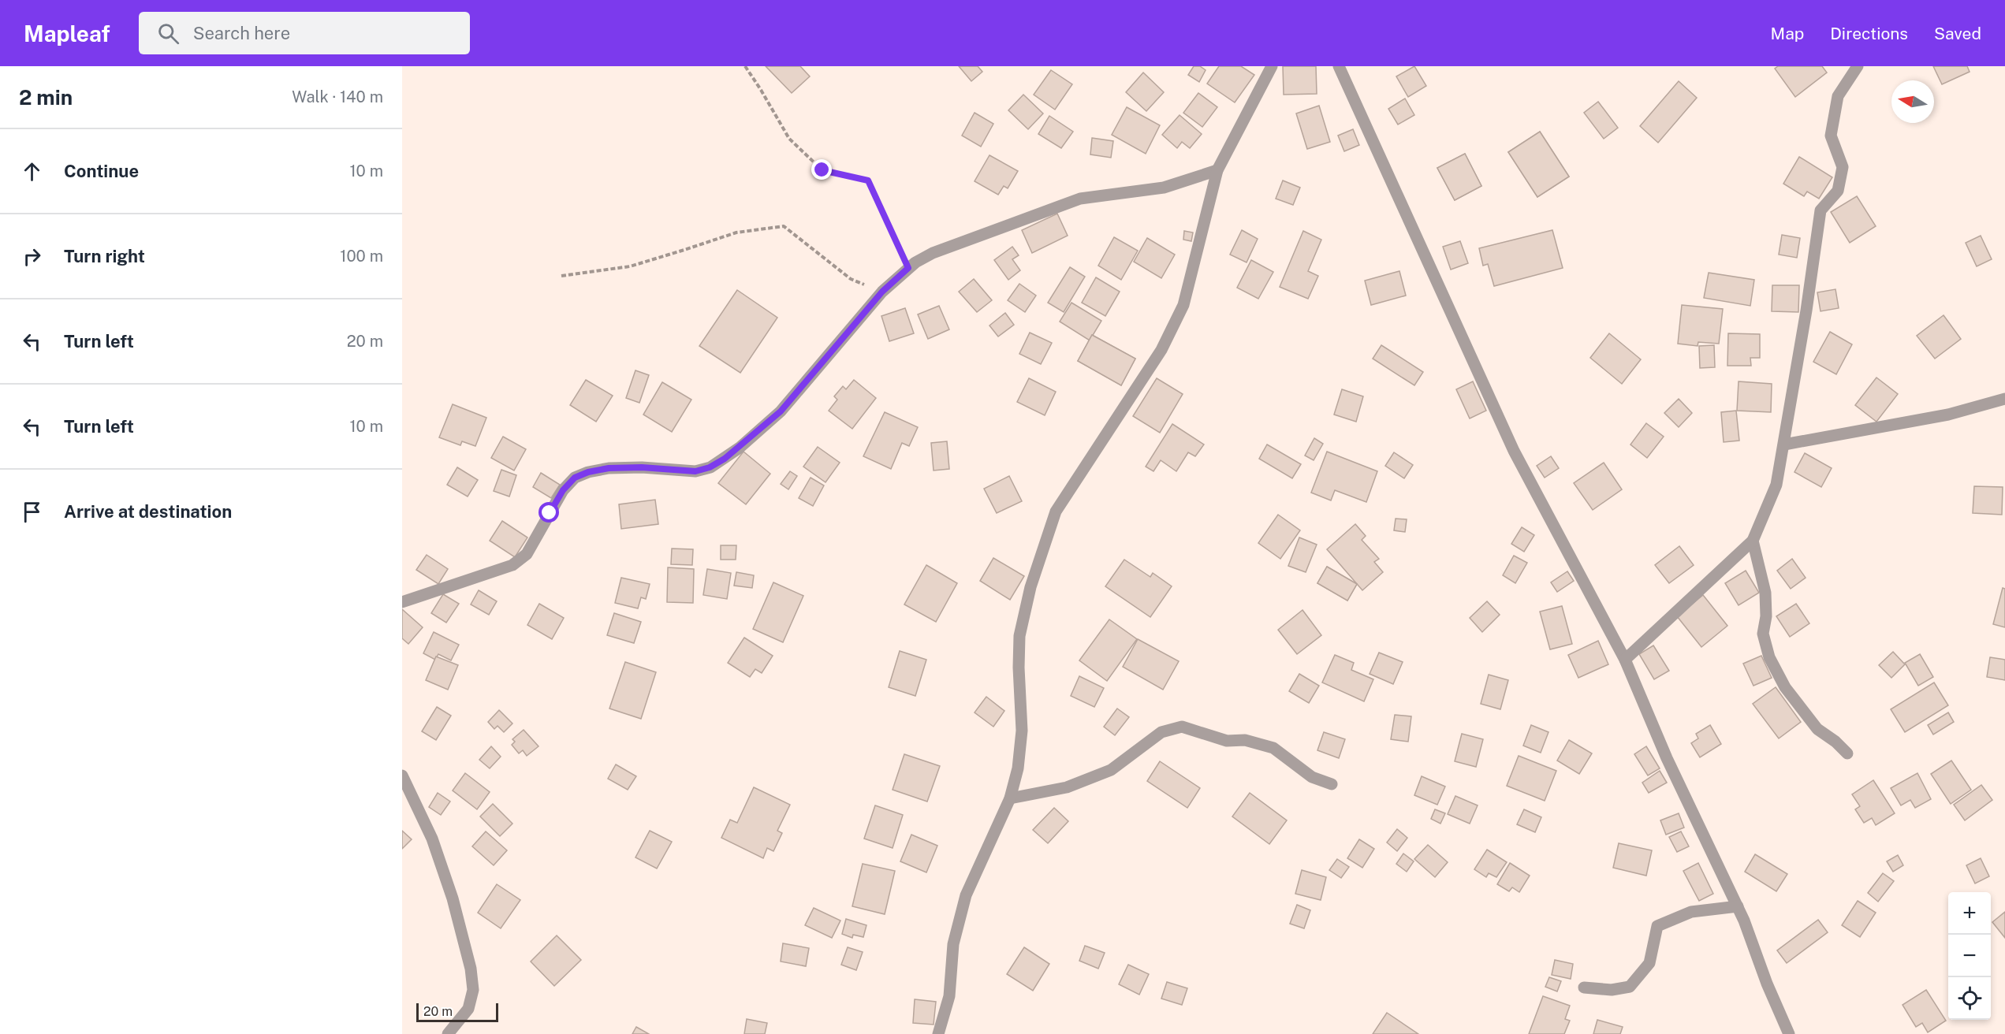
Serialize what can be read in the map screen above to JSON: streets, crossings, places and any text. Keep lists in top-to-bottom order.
{
  "scale_bar": "20 m",
  "north": "left",
  "page": {
    "header": "Mapleaf",
    "search": "Search here",
    "nav": ["Map", "Directions", "Saved"],
    "heading": ["2 min", "Walk · 140 m"],
    "list": [
      ["Continue", "10 m"],
      ["Turn right", "100 m"],
      ["Turn left", "20 m"],
      ["Turn left", "10 m"],
      "Arrive at destination"
    ],
    "map_buttons": ["+", "−"],
    "scale": "20 m"
  }
}
